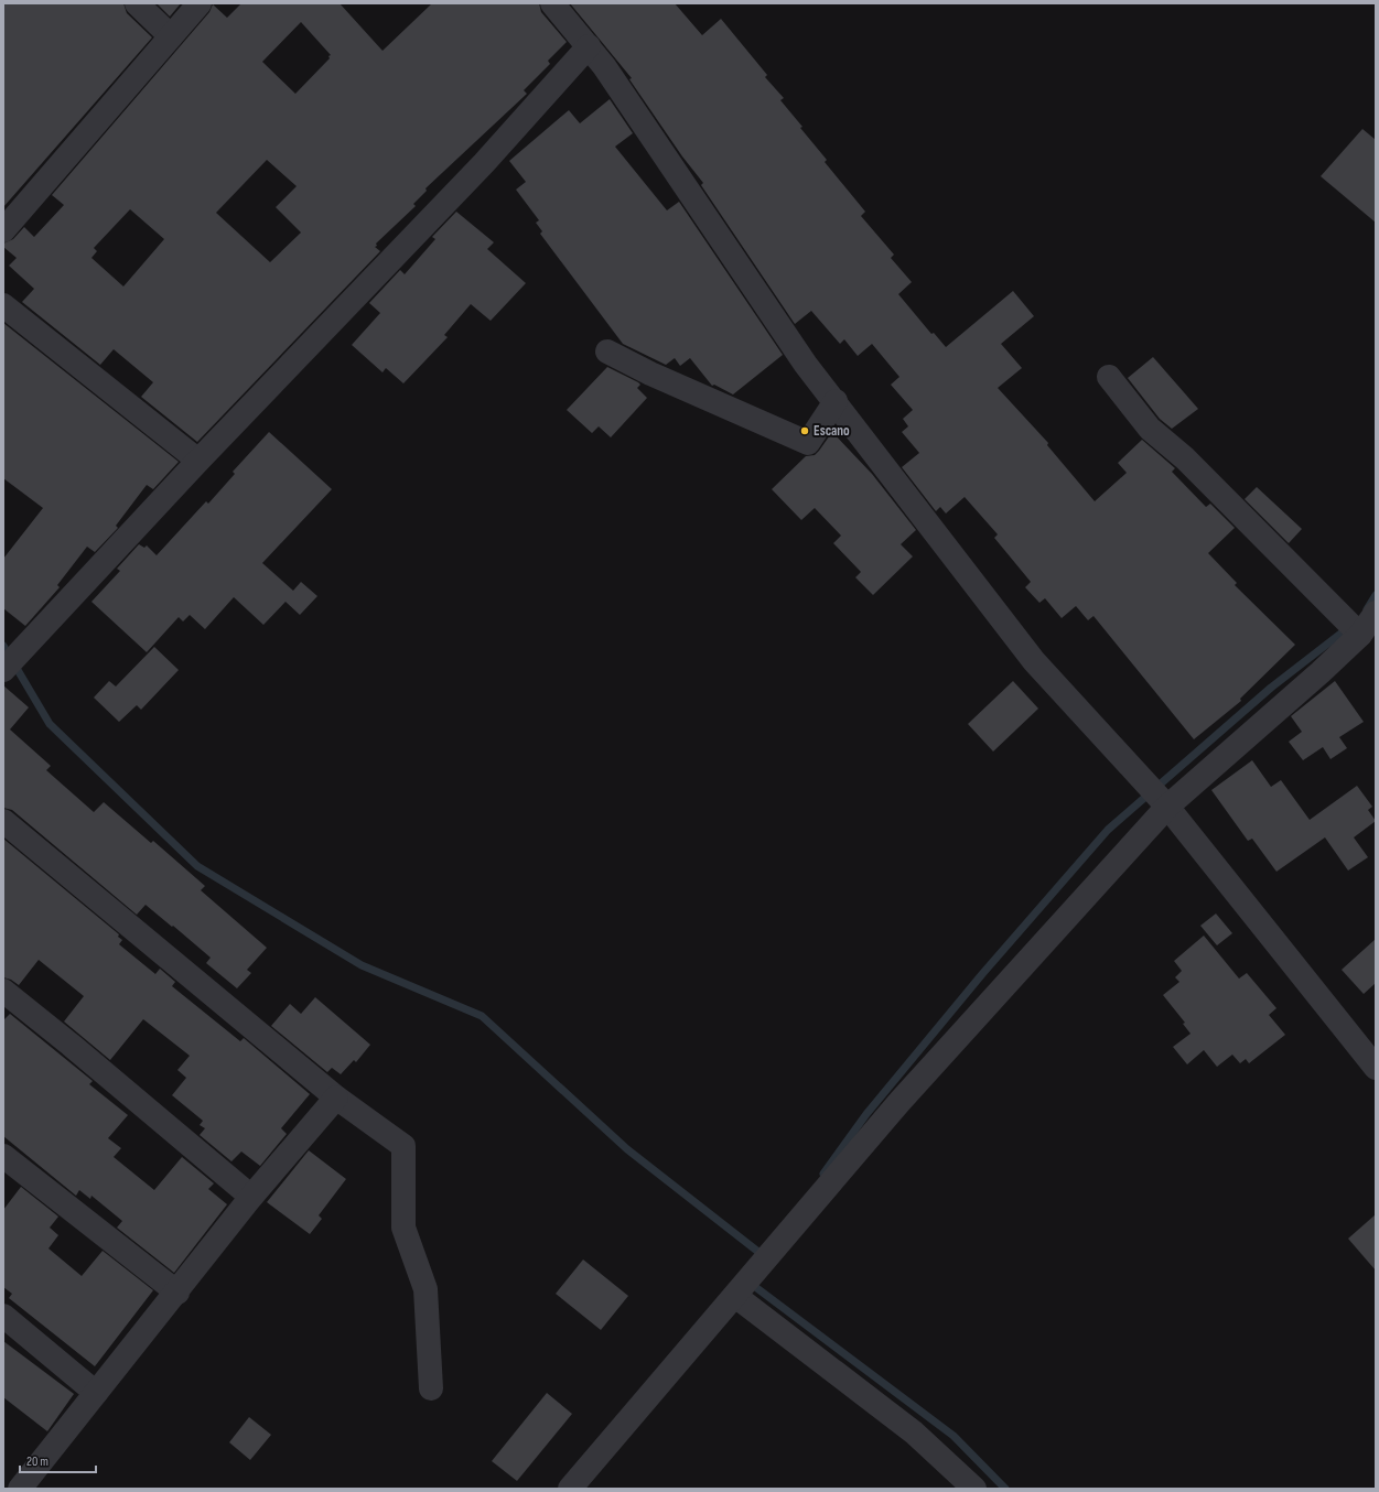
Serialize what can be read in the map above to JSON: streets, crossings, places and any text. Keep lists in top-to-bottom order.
{
  "places": ["Escano"],
  "scale_bar": "20 m"
}
